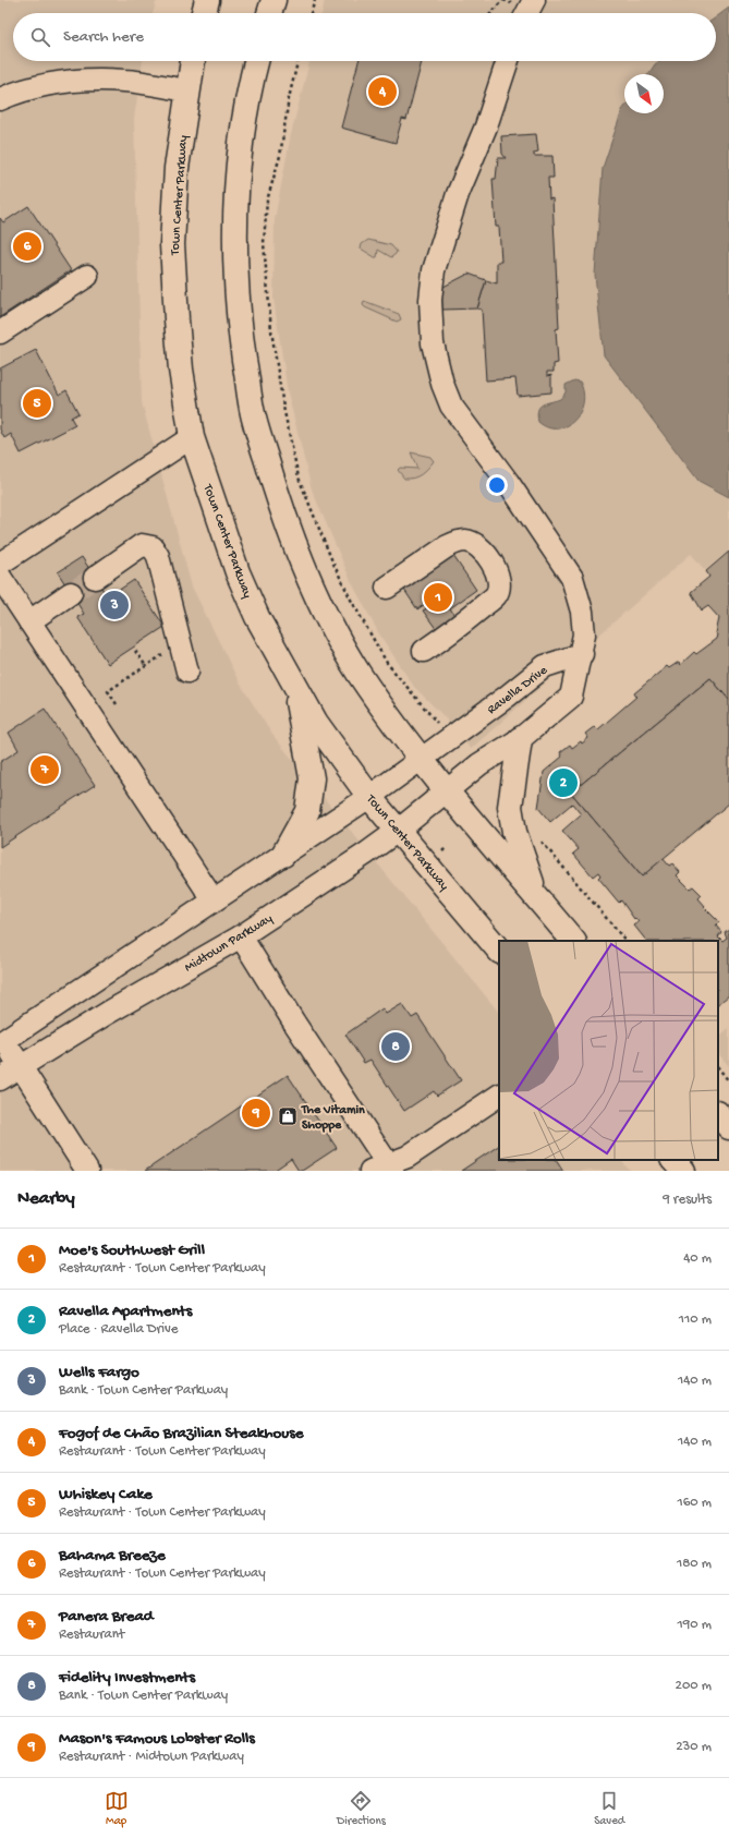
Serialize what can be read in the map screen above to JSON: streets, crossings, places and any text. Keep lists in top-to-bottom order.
{
  "streets": {
    "main road": ["Town Center Parkway"],
    "street": ["Ravella Drive", "Midtown Parkway"]
  },
  "crossings": [
    ["Town Center Parkway", "Midtown Parkway"]
  ],
  "places": {
    "shop": ["The Vitamin Shoppe"]
  },
  "north": "bottom right",
  "page": {
    "search": "Search here",
    "pins": [
      "4",
      "6",
      "5",
      "1",
      "3",
      "7",
      "2",
      "8",
      "9"
    ],
    "heading": ["Nearby", "9 results"],
    "list": [
      {
        "mark": "1",
        "name": "Moe's Southwest Grill",
        "note": "Restaurant · Town Center Parkway",
        "value": "40 m"
      },
      {
        "mark": "2",
        "name": "Ravella Apartments",
        "note": "Place · Ravella Drive",
        "value": "110 m"
      },
      {
        "mark": "3",
        "name": "Wells Fargo",
        "note": "Bank · Town Center Parkway",
        "value": "140 m"
      },
      {
        "mark": "4",
        "name": "Fogof de Chão Brazilian Steakhouse",
        "note": "Restaurant · Town Center Parkway",
        "value": "140 m"
      },
      {
        "mark": "5",
        "name": "Whiskey Cake",
        "note": "Restaurant · Town Center Parkway",
        "value": "160 m"
      },
      {
        "mark": "6",
        "name": "Bahama Breeze",
        "note": "Restaurant · Town Center Parkway",
        "value": "180 m"
      },
      {
        "mark": "7",
        "name": "Panera Bread",
        "note": "Restaurant",
        "value": "190 m"
      },
      {
        "mark": "8",
        "name": "Fidelity Investments",
        "note": "Bank · Town Center Parkway",
        "value": "200 m"
      },
      {
        "mark": "9",
        "name": "Mason's Famous Lobster Rolls",
        "note": "Restaurant · Midtown Parkway",
        "value": "230 m"
      }
    ],
    "nav": ["Map", "Directions", "Saved"]
  }
}
